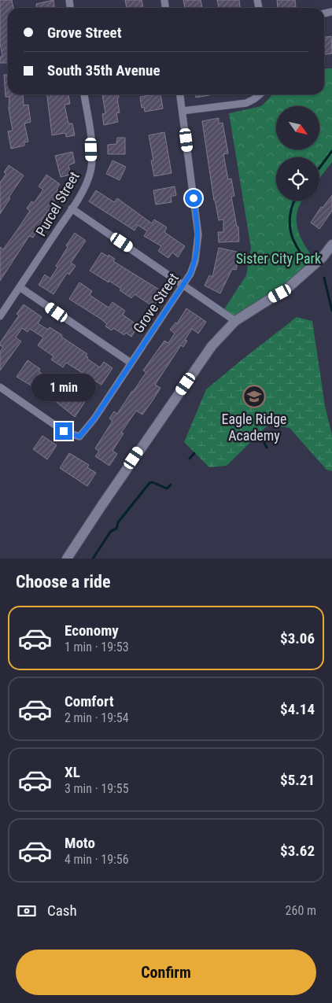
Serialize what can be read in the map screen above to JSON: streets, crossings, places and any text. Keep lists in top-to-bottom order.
{
  "streets": {
    "street": ["Purcel Street", "Grove Street"]
  },
  "parks": ["Sister City Park"],
  "places": {
    "school or university": ["Eagle Ridge Academy"]
  },
  "north": "bottom right",
  "page": {
    "banner": ["Grove Street", "South 35th Avenue"],
    "bubble": "1 min",
    "heading": "Choose a ride",
    "list": [
      {
        "name": "Economy",
        "note": "1 min · 19:53",
        "value": "$3.06"
      },
      {
        "name": "Comfort",
        "note": "2 min · 19:54",
        "value": "$4.14"
      },
      {
        "name": "XL",
        "note": "3 min · 19:55",
        "value": "$5.21"
      },
      {
        "name": "Moto",
        "note": "4 min · 19:56",
        "value": "$3.62"
      }
    ],
    "pay": ["Cash", "260 m"],
    "buttons": "Confirm"
  }
}
